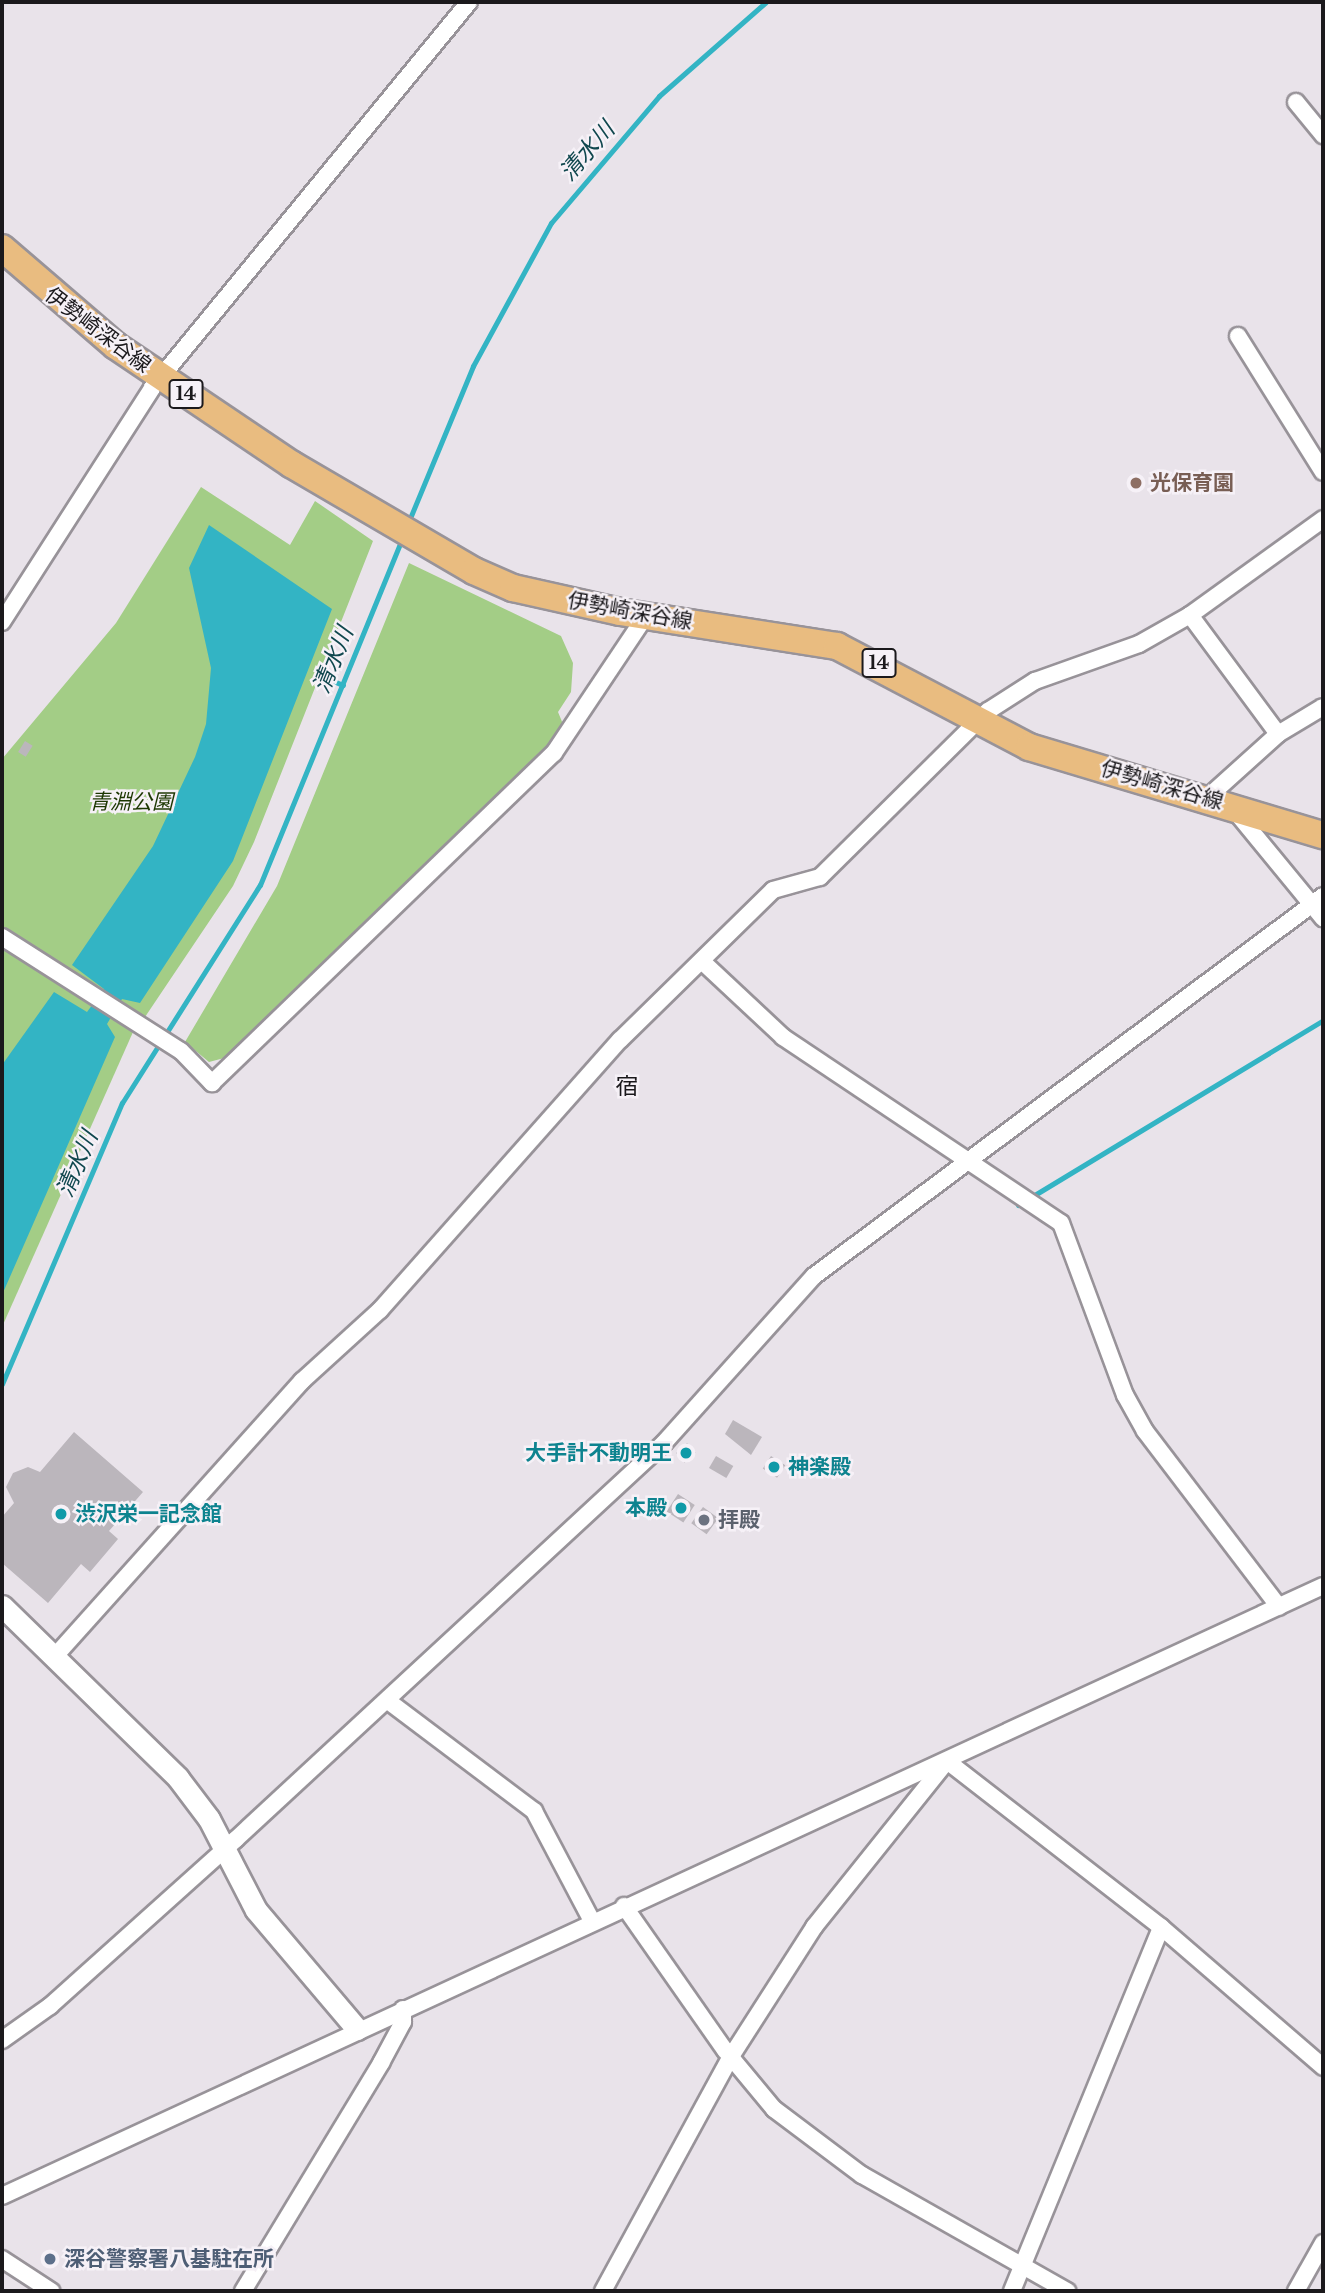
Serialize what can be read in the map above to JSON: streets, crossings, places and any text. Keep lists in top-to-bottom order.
{
  "streets": {
    "main road": ["伊勢崎深谷線", "14"]
  },
  "districts": ["宿"],
  "water": ["清水川"],
  "parks": ["青淵公園"],
  "places": [
    "光保育園",
    "大手計不動明王",
    "神楽殿",
    "本殿",
    "渋沢栄一記念館",
    "拝殿",
    "深谷警察署八基駐在所"
  ]
}
